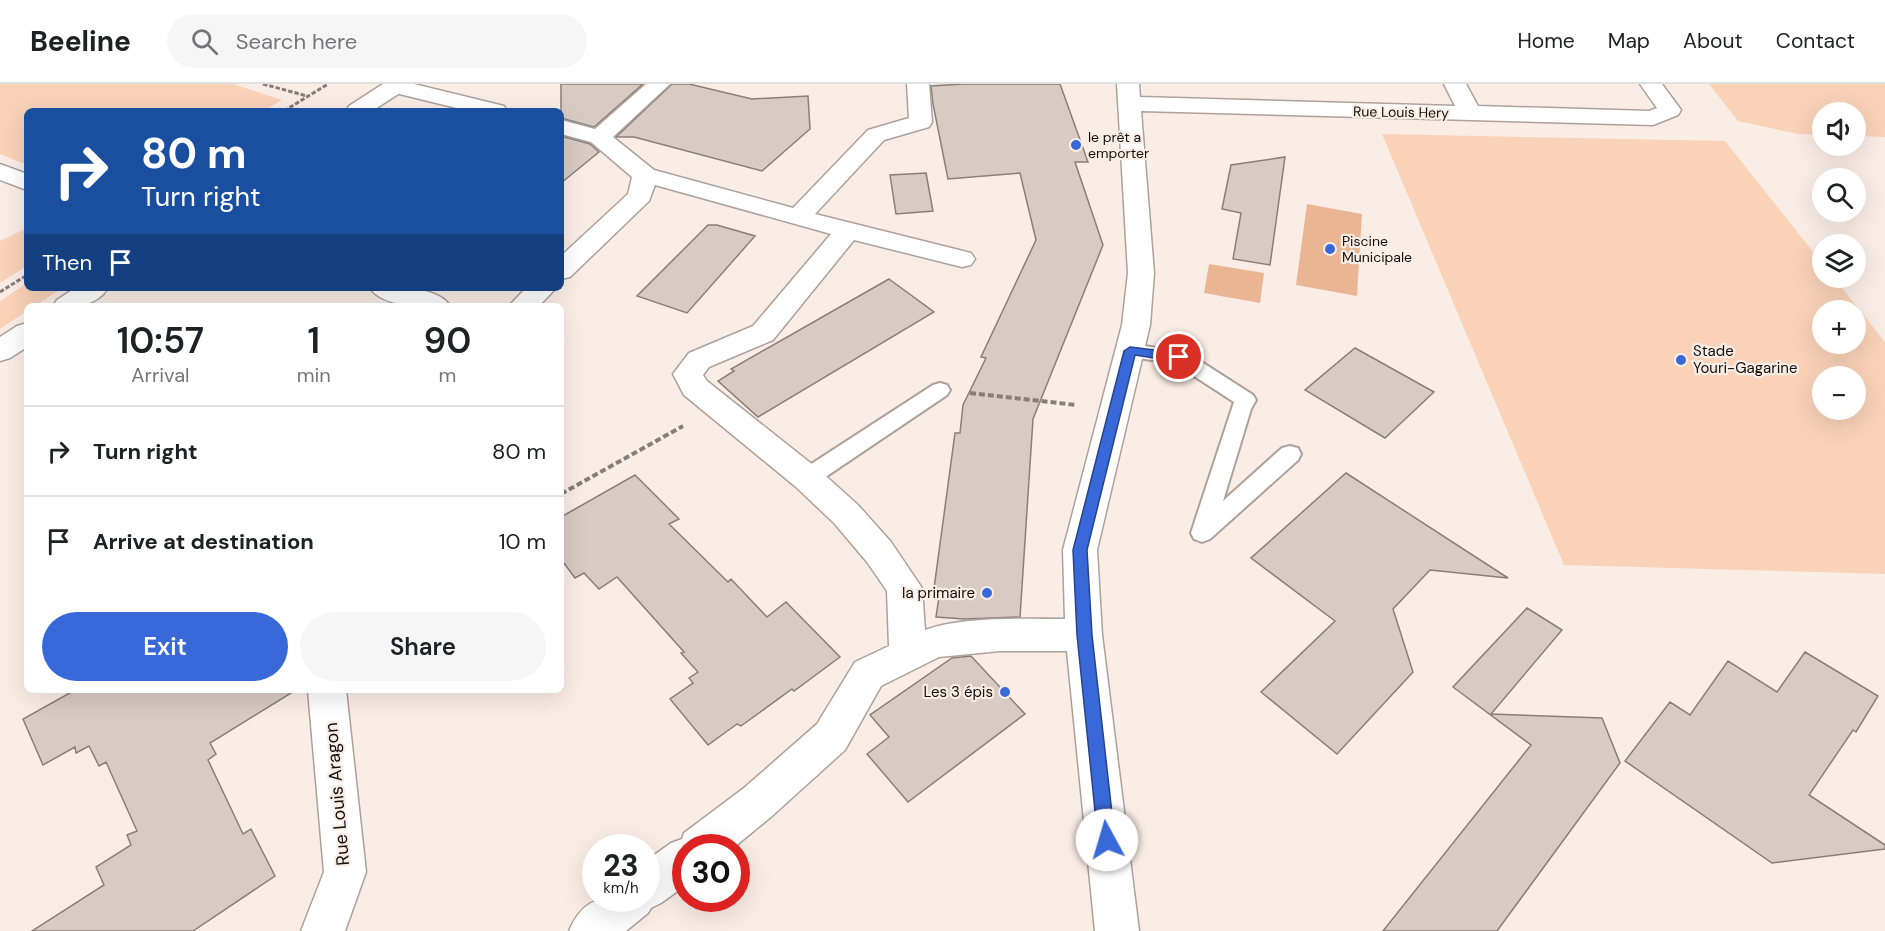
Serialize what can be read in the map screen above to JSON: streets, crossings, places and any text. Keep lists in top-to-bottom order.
{
  "streets": {
    "street": ["Rue Louis Hery", "Rue Louis Aragon"]
  },
  "places": [
    "le prêt a emporter",
    "Piscine Municipale",
    "Stade Youri-Gagarine",
    "la primaire",
    "Les 3 épis"
  ],
  "page": {
    "header": "Beeline",
    "search": "Search here",
    "nav": [
      "Home",
      "Map",
      "About",
      "Contact"
    ],
    "map_buttons": ["+", "−"],
    "turn": ["80 m", "Turn right"],
    "then": "Then",
    "eta": [
      "10:57",
      "Arrival",
      "1",
      "min",
      "90",
      "m"
    ],
    "list": [
      {
        "name": "Turn right",
        "value": "80 m"
      },
      {
        "name": "Arrive at destination",
        "value": "10 m"
      }
    ],
    "buttons": ["Exit", "Share"],
    "speed": "23 km/h",
    "limit": "30"
  }
}
